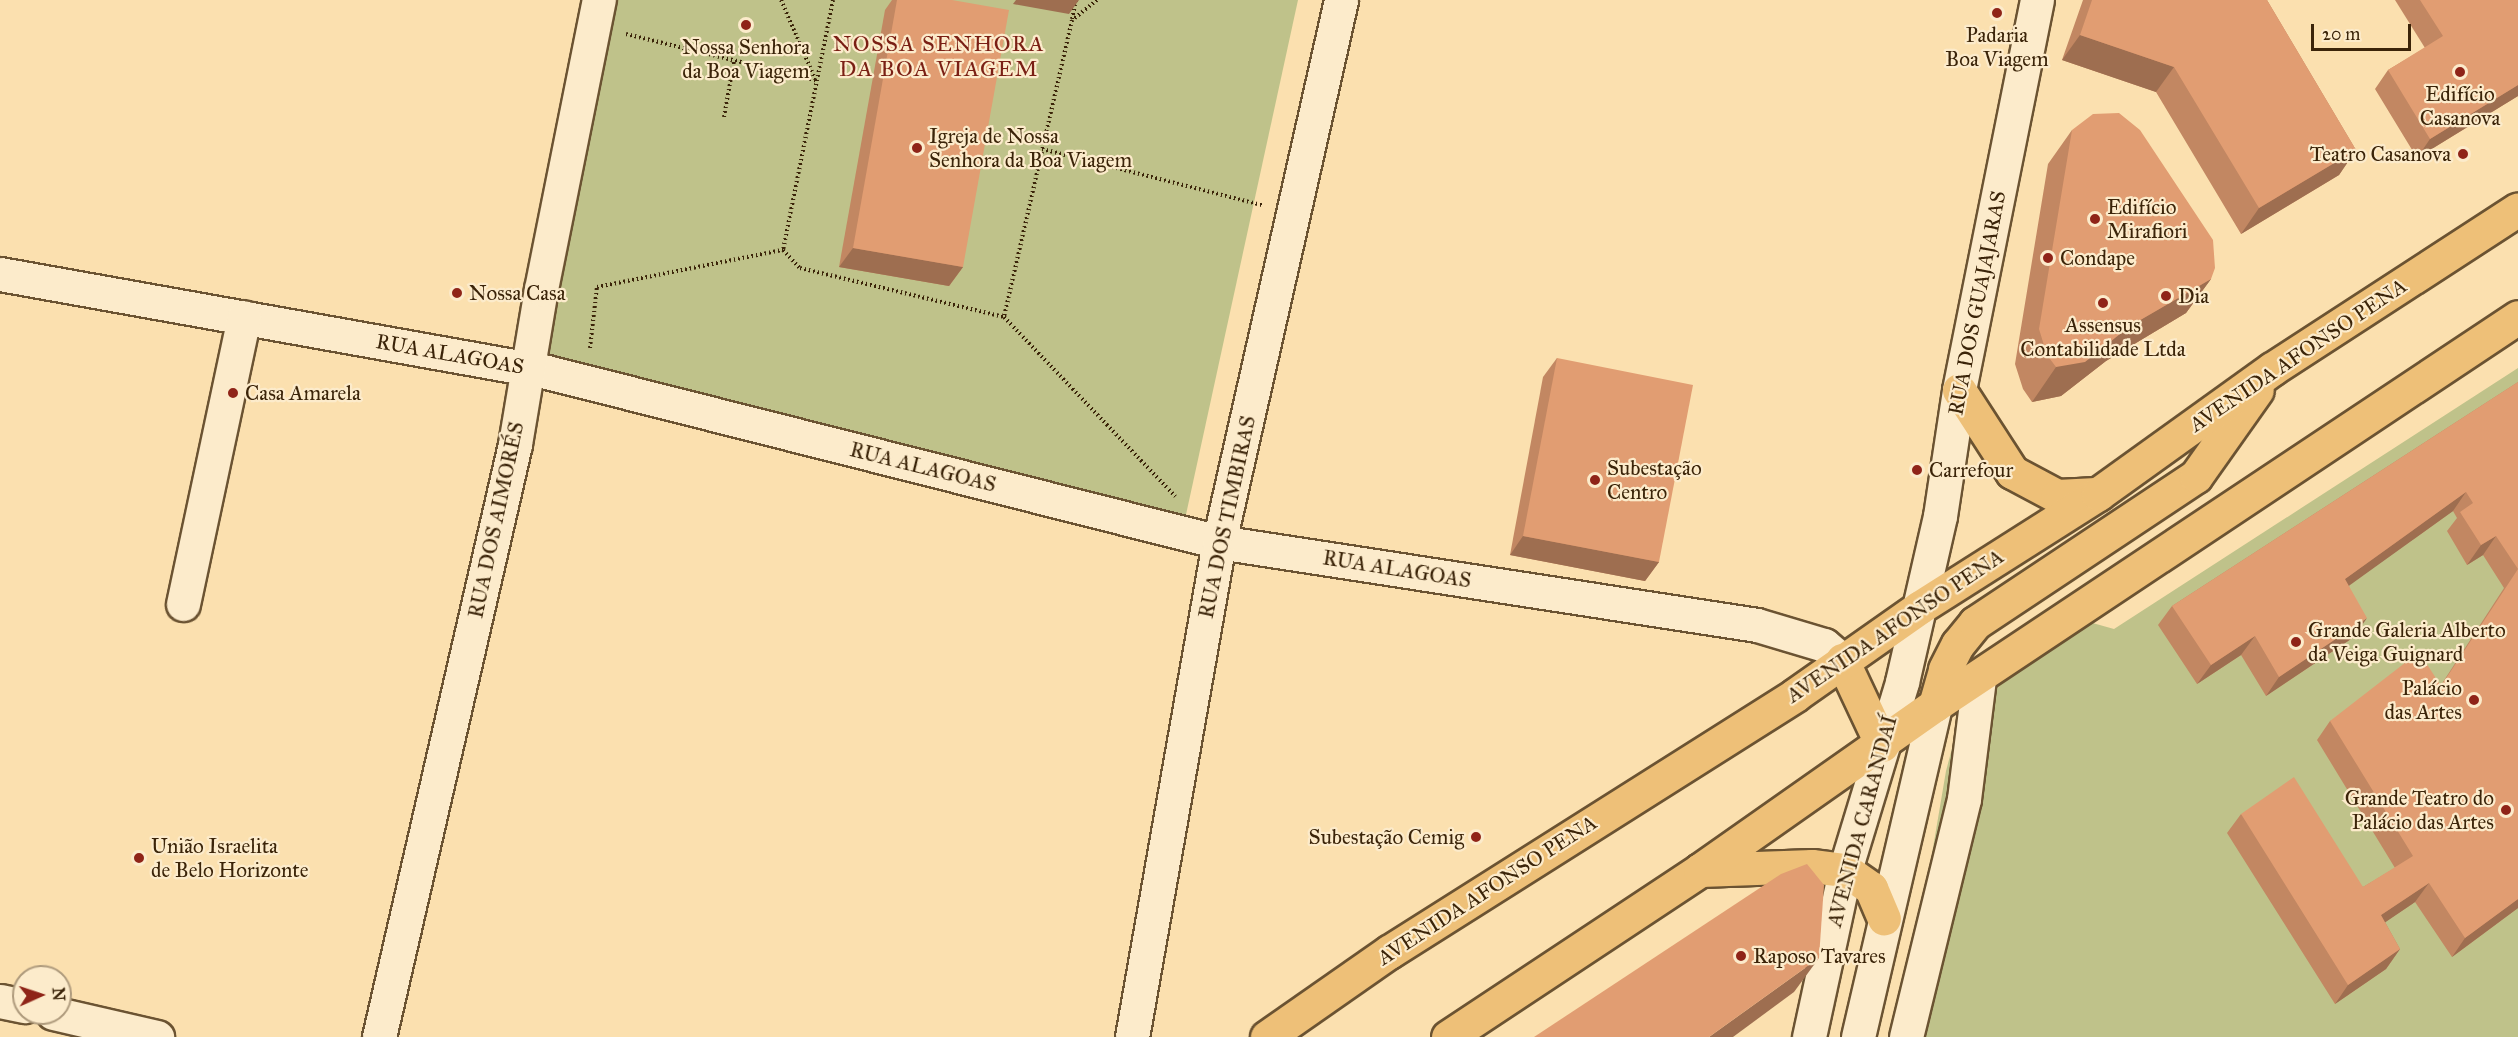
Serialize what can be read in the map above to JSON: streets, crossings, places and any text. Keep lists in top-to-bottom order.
{
  "streets": {
    "main road": ["AVENIDA AFONSO PENA"],
    "street": [
      "RUA DOS GUAJAJARAS",
      "RUA ALAGOAS",
      "RUA DOS TIMBIRAS",
      "RUA DOS AIMORÉS",
      "AVENIDA CARANDAÍ"
    ]
  },
  "crossings": [
    ["RUA DOS GUAJAJARAS", "AVENIDA AFONSO PENA"],
    ["RUA DOS GUAJAJARAS", "AVENIDA CARANDAÍ"],
    ["RUA ALAGOAS", "AVENIDA AFONSO PENA"],
    ["RUA ALAGOAS", "RUA DOS TIMBIRAS"],
    ["RUA ALAGOAS", "RUA DOS AIMORÉS"],
    ["AVENIDA AFONSO PENA", "AVENIDA CARANDAÍ"]
  ],
  "districts": ["NOSSA SENHORA DA BOA VIAGEM"],
  "places": [
    "Padaria Boa Viagem",
    "Nossa Senhora da Boa Viagem",
    "Edifício Casanova",
    "Igreja de Nossa Senhora da Boa Viagem",
    "Teatro Casanova",
    "Edifício Mirafiori",
    "Condape",
    "Nossa Casa",
    "Dia",
    "Assensus Contabilidade Ltda",
    "Casa Amarela",
    "Carrefour",
    "Subestação Centro",
    "Grande Galeria Alberto da Veiga Guignard",
    "Palácio das Artes",
    "Grande Teatro do Palácio das Artes",
    "Subestação Cemig",
    "União Israelita de Belo Horizonte",
    "Raposo Tavares"
  ],
  "scale_bar": "20 m",
  "north": "right"
}
